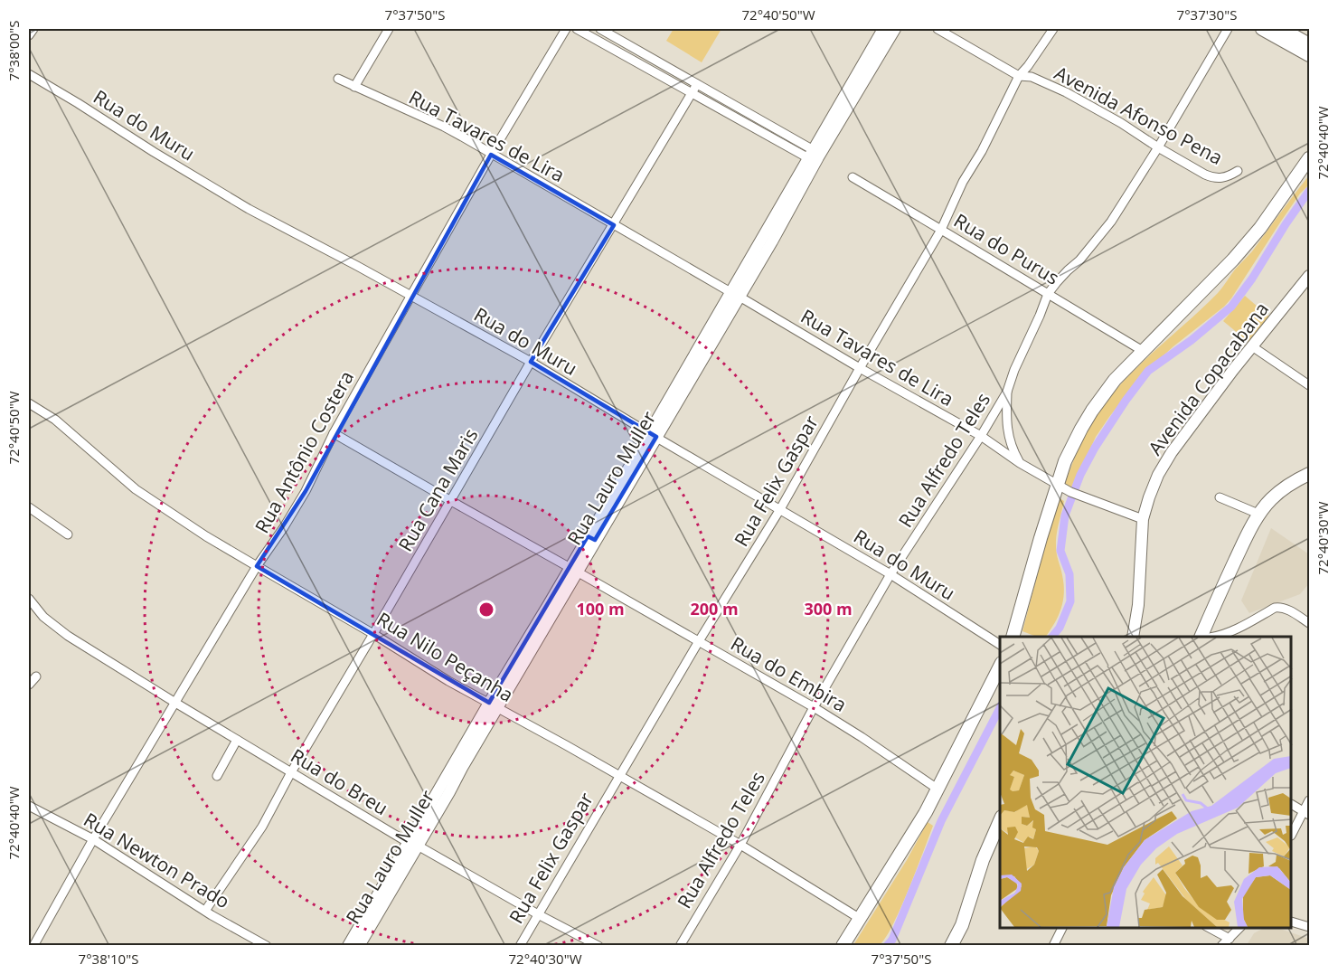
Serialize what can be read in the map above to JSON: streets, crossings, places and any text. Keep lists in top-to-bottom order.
{
  "streets": {
    "street": [
      "Avenida Afonso Pena",
      "Rua do Muru",
      "Rua Tavares de Lira",
      "Rua do Purus",
      "Avenida Copacabana",
      "Rua Antônio Costera",
      "Rua Alfredo Teles",
      "Rua Lauro Muller",
      "Rua Felix Gaspar",
      "Rua Cana Maris",
      "Rua Nilo Peçanha",
      "Rua do Embira",
      "Rua do Breu",
      "Rua Newton Prado"
    ]
  },
  "crossings": [
    ["Avenida Afonso Pena", "Rua Alfredo Teles"],
    ["Avenida Afonso Pena", "Rua Felix Gaspar"],
    ["Rua do Muru", "Rua Antônio Costera"],
    ["Rua do Muru", "Rua Alfredo Teles"],
    ["Rua do Muru", "Rua Lauro Muller"],
    ["Rua do Muru", "Rua Felix Gaspar"],
    ["Rua do Muru", "Rua Cana Maris"],
    ["Rua Tavares de Lira", "Avenida Copacabana"],
    ["Rua Tavares de Lira", "Rua Antônio Costera"],
    ["Rua Tavares de Lira", "Rua Alfredo Teles"],
    ["Rua Tavares de Lira", "Rua Lauro Muller"],
    ["Rua Tavares de Lira", "Rua Felix Gaspar"],
    ["Rua Tavares de Lira", "Rua Cana Maris"],
    ["Rua do Purus", "Rua Alfredo Teles"],
    ["Rua do Purus", "Rua Felix Gaspar"],
    ["Rua Antônio Costera", "Rua Nilo Peçanha"],
    ["Rua Antônio Costera", "Rua do Embira"],
    ["Rua Antônio Costera", "Rua do Breu"],
    ["Rua Antônio Costera", "Rua Newton Prado"],
    ["Rua Alfredo Teles", "Rua Nilo Peçanha"],
    ["Rua Alfredo Teles", "Rua do Embira"],
    ["Rua Lauro Muller", "Rua Nilo Peçanha"],
    ["Rua Lauro Muller", "Rua do Embira"],
    ["Rua Lauro Muller", "Rua do Breu"],
    ["Rua Felix Gaspar", "Rua Nilo Peçanha"],
    ["Rua Felix Gaspar", "Rua do Embira"],
    ["Rua Felix Gaspar", "Rua do Breu"],
    ["Rua Cana Maris", "Rua Nilo Peçanha"],
    ["Rua Cana Maris", "Rua do Embira"],
    ["Rua Cana Maris", "Rua do Breu"],
    ["Rua Cana Maris", "Rua Newton Prado"]
  ],
  "coordinates": [
    "7°37'50\"S",
    "72°40'50\"W",
    "7°37'30\"S",
    "7°38'00\"S",
    "72°40'40\"W",
    "72°40'30\"W",
    "7°38'10\"S"
  ],
  "rings": ["100 m", "200 m", "300 m"]
}
